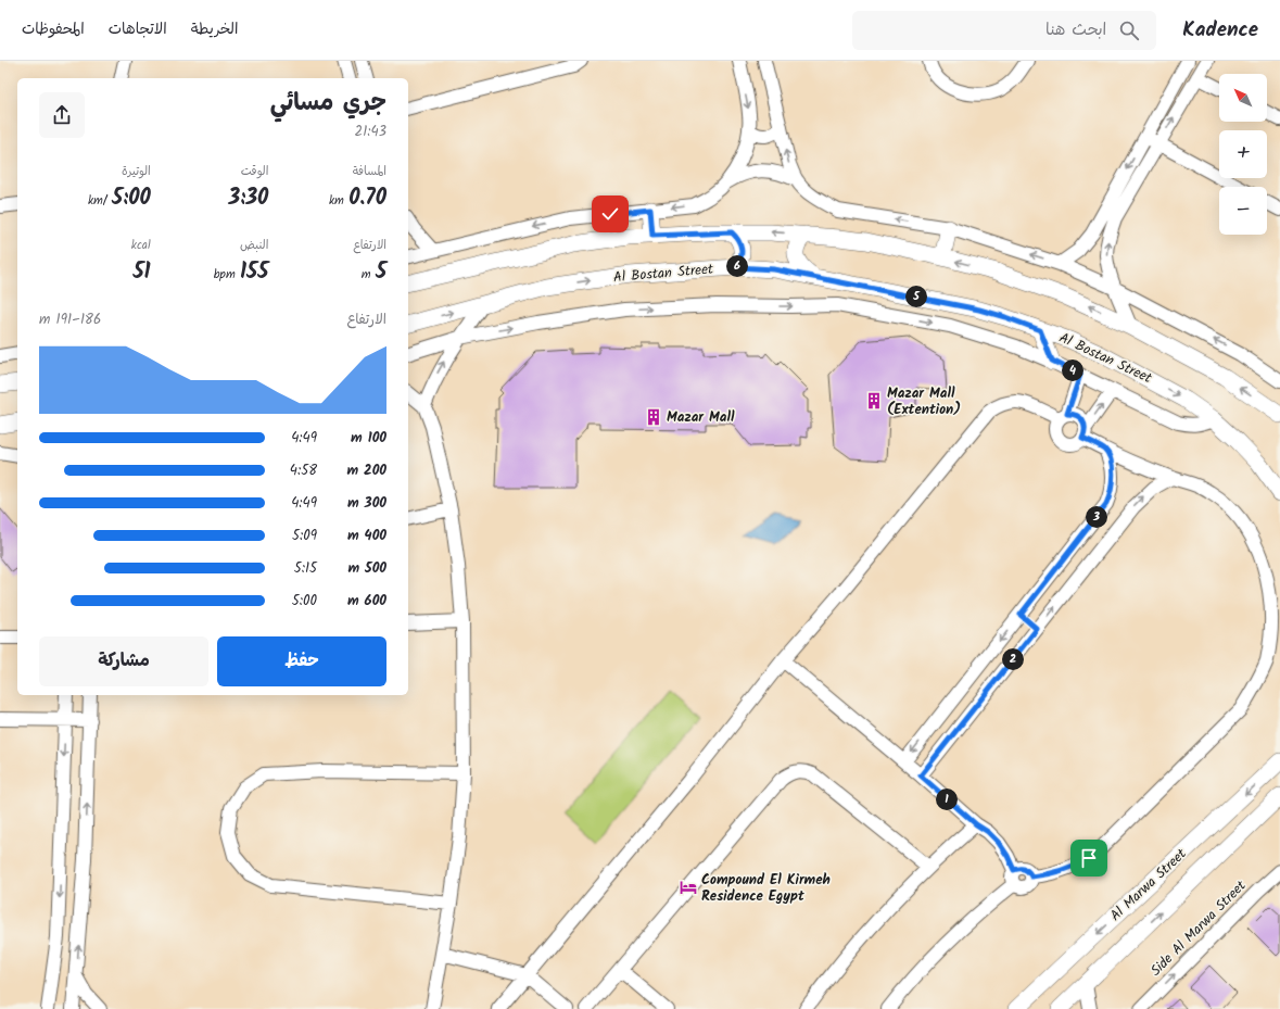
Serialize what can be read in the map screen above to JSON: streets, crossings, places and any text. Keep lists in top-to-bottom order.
{
  "streets": {
    "street": ["Al Bostan Street", "Al Marwa Street", "Side Al Marwa Street"]
  },
  "one_way": ["Side Al Marwa Street"],
  "places": {
    "building": ["Mazar Mall (Extention)", "Mazar Mall"],
    "hotel": ["Compound El Kirmeh Residence Egypt"]
  },
  "north": "top left",
  "page": {
    "header": "Kadence",
    "search": "ابحث هنا",
    "nav": ["الخريطة", "الاتجاهات", "المحفوظات"],
    "map_buttons": ["+", "−"],
    "heading": ["جري مسائي", "21:43"],
    "stats": [
      ["المسافة", "0.70 km"],
      ["الوقت", "3:30"],
      ["الوتيرة", "5:00 /km"],
      ["الارتفاع", "5 m"],
      ["النبض", "155 bpm"],
      ["kcal", "51"]
    ],
    "pins": [
      "6",
      "5",
      "4",
      "3",
      "2",
      "1"
    ],
    "chart": ["الارتفاع", "186–191 m"],
    "list": [
      {
        "name": "100 m",
        "note": "4:49"
      },
      {
        "name": "200 m",
        "note": "4:58"
      },
      {
        "name": "300 m",
        "note": "4:49"
      },
      {
        "name": "400 m",
        "note": "5:09"
      },
      {
        "name": "500 m",
        "note": "5:15"
      },
      {
        "name": "600 m",
        "note": "5:00"
      }
    ],
    "buttons": ["حفظ", "مشاركة"]
  }
}
